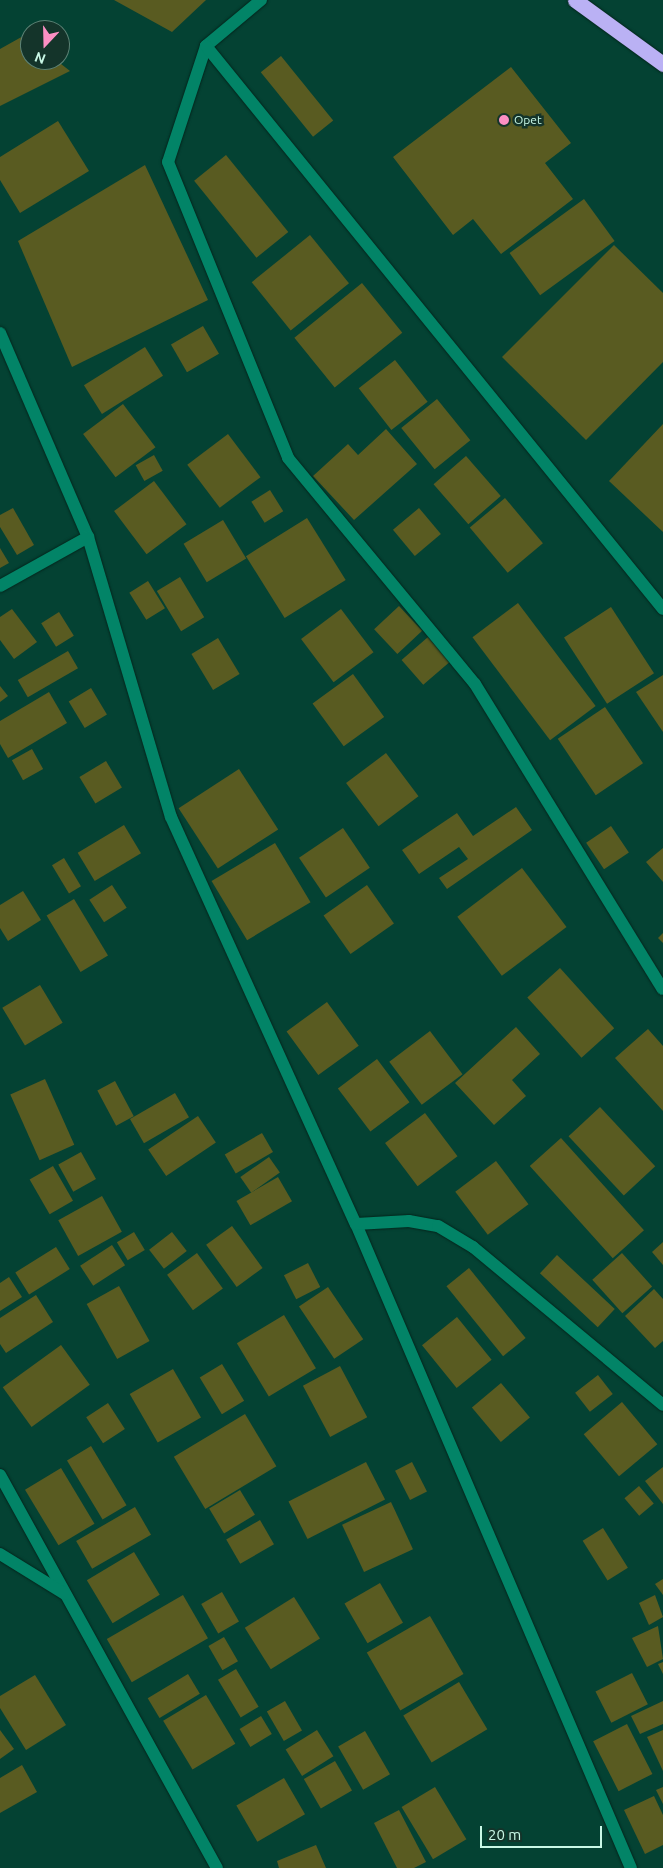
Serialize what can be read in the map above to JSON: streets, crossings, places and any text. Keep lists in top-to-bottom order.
{
  "places": ["Opet"],
  "scale_bar": "20 m",
  "north": "bottom"
}
